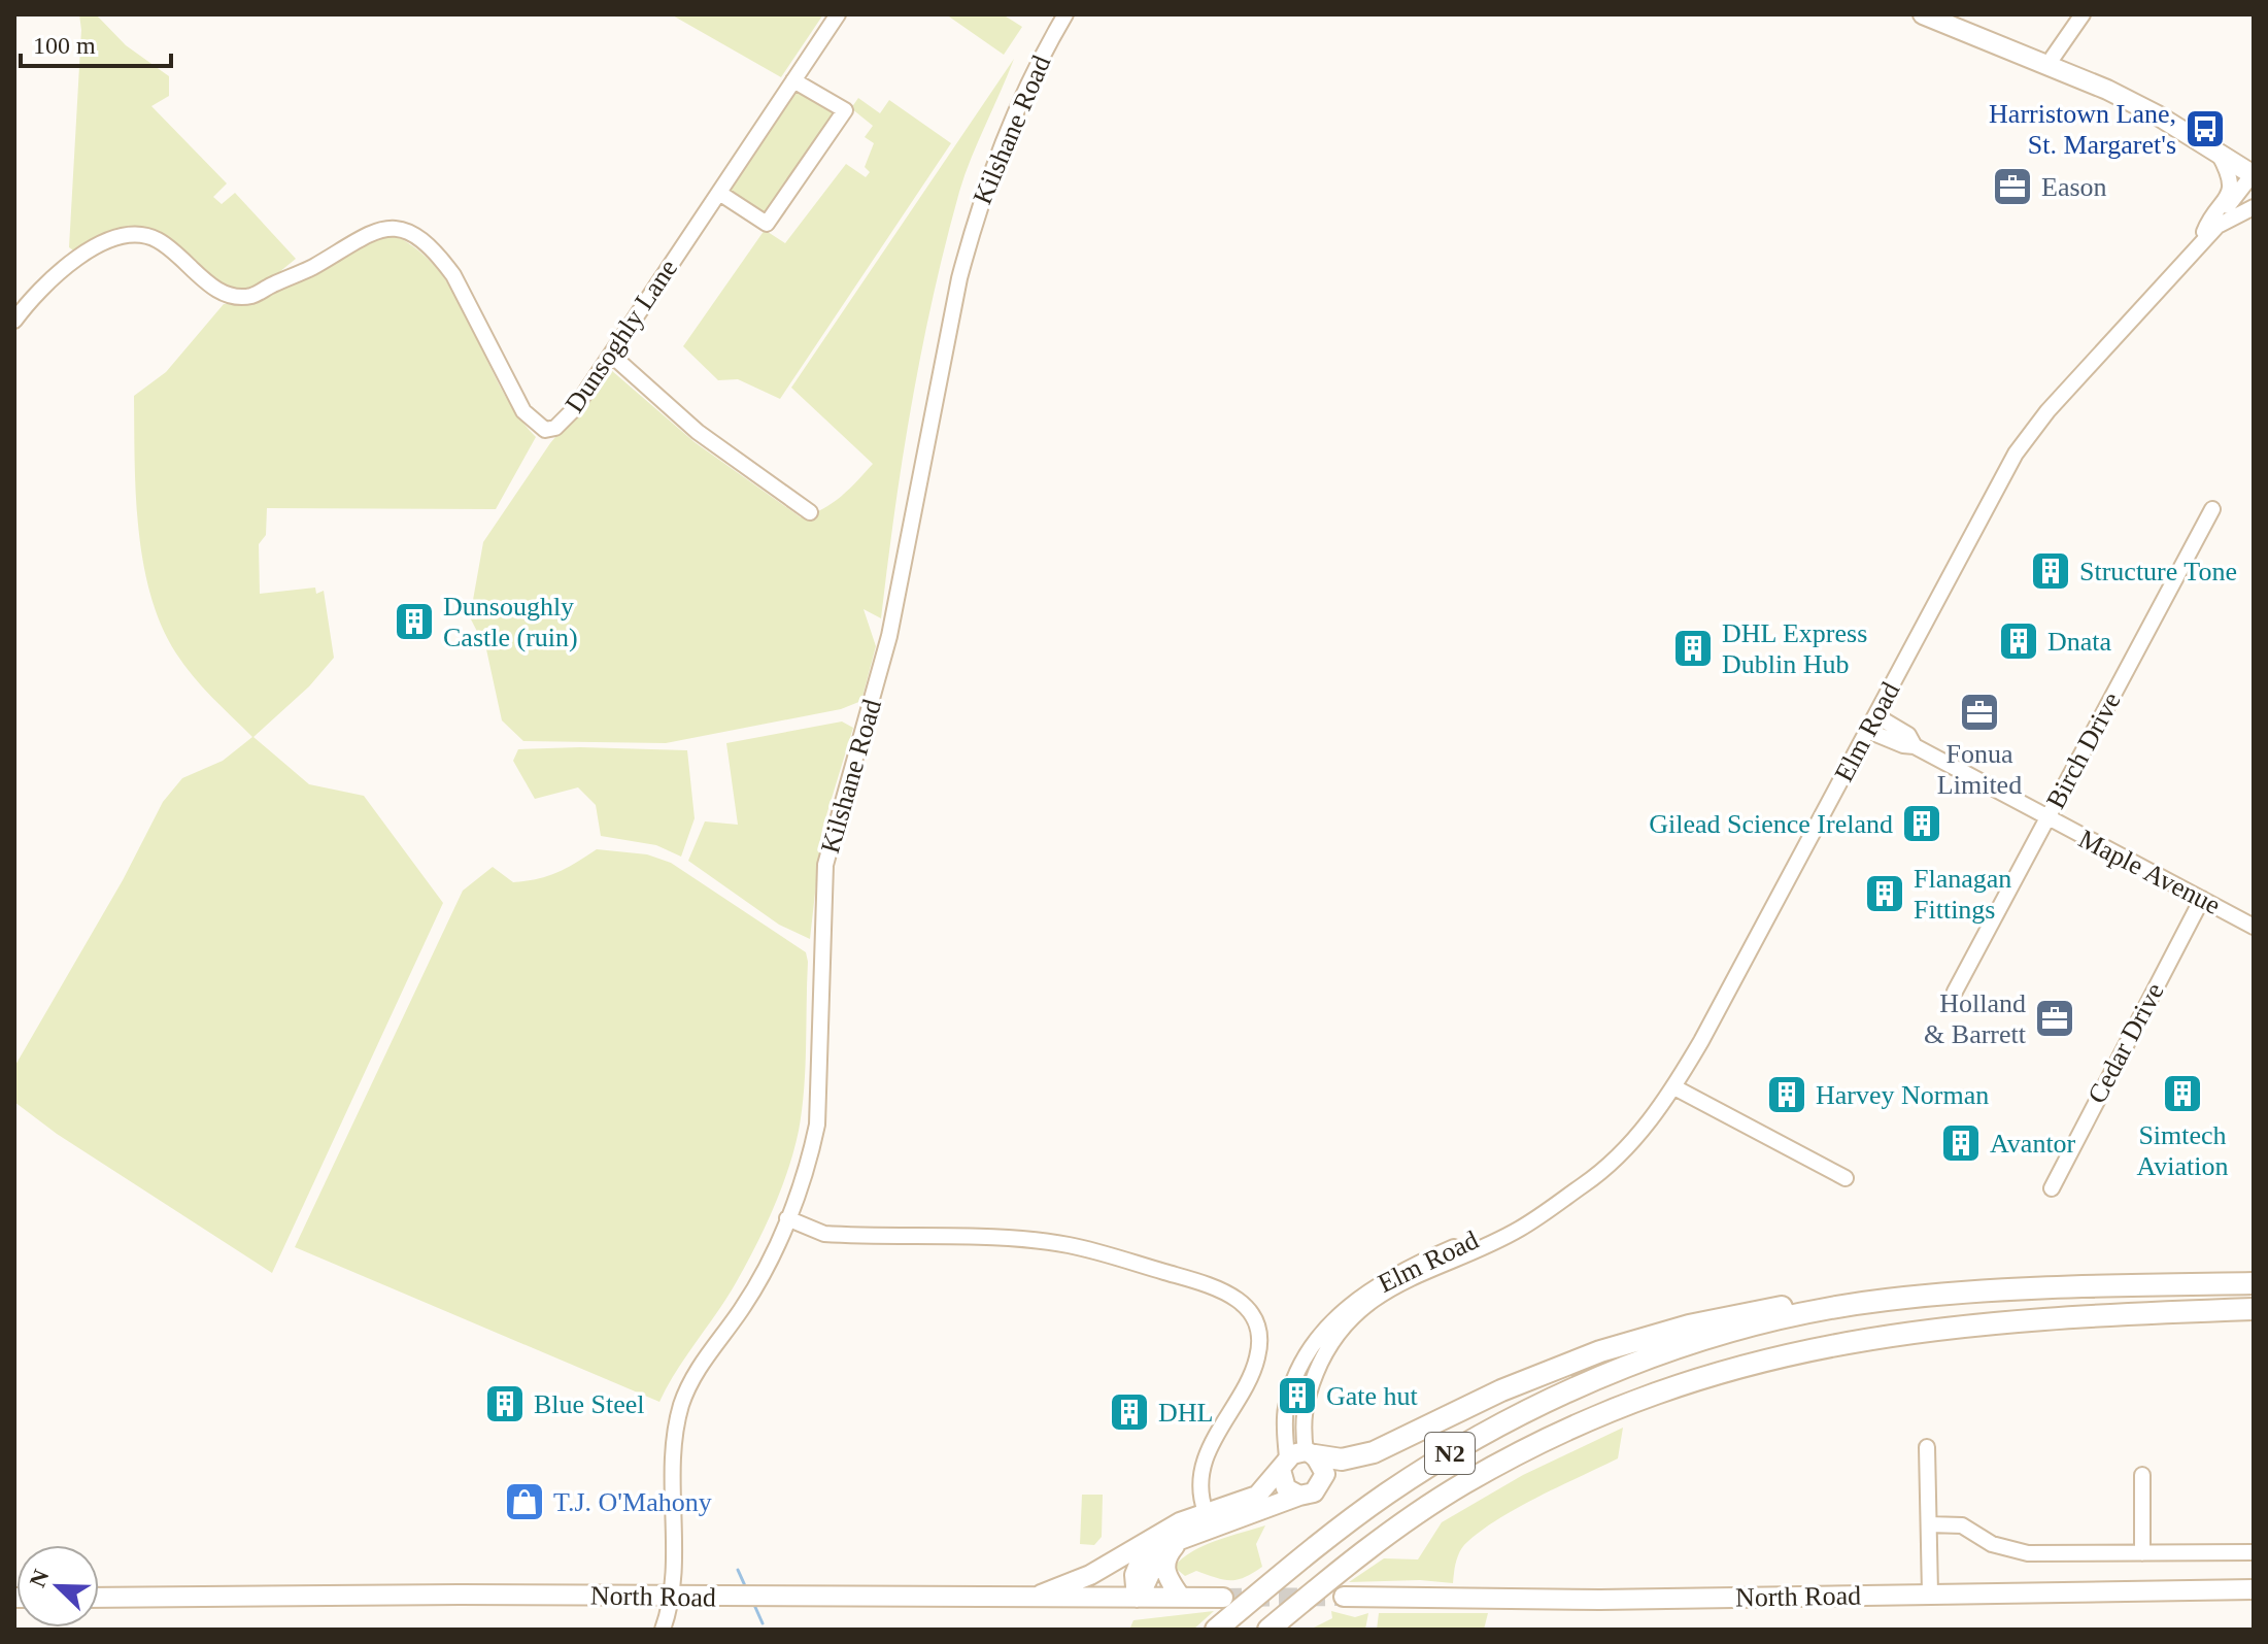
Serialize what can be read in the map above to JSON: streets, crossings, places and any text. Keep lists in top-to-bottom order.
{
  "streets": {
    "highway": ["N2"],
    "main road": ["North Road"],
    "street": [
      "Kilshane Road",
      "Dunsoghly Lane",
      "Elm Road",
      "Birch Drive",
      "Maple Avenue",
      "Cedar Drive"
    ]
  },
  "crossings": [
    ["Kilshane Road", "North Road"],
    ["Elm Road", "Maple Avenue"],
    ["Birch Drive", "Maple Avenue"],
    ["Maple Avenue", "Cedar Drive"]
  ],
  "places": {
    "bus stop": ["Harristown Lane, St. Margaret's"],
    "office": ["Eason", "Fonua Limited", "Holland & Barrett"],
    "building": [
      "Structure Tone",
      "Dunsoughly Castle (ruin)",
      "Dnata",
      "DHL Express Dublin Hub",
      "Gilead Science Ireland",
      "Flanagan Fittings",
      "Simtech Aviation",
      "Harvey Norman",
      "Avantor",
      "Gate hut",
      "Blue Steel",
      "DHL"
    ],
    "shop": ["T.J. O'Mahony"]
  },
  "scale_bar": "100 m",
  "north": "top left"
}
